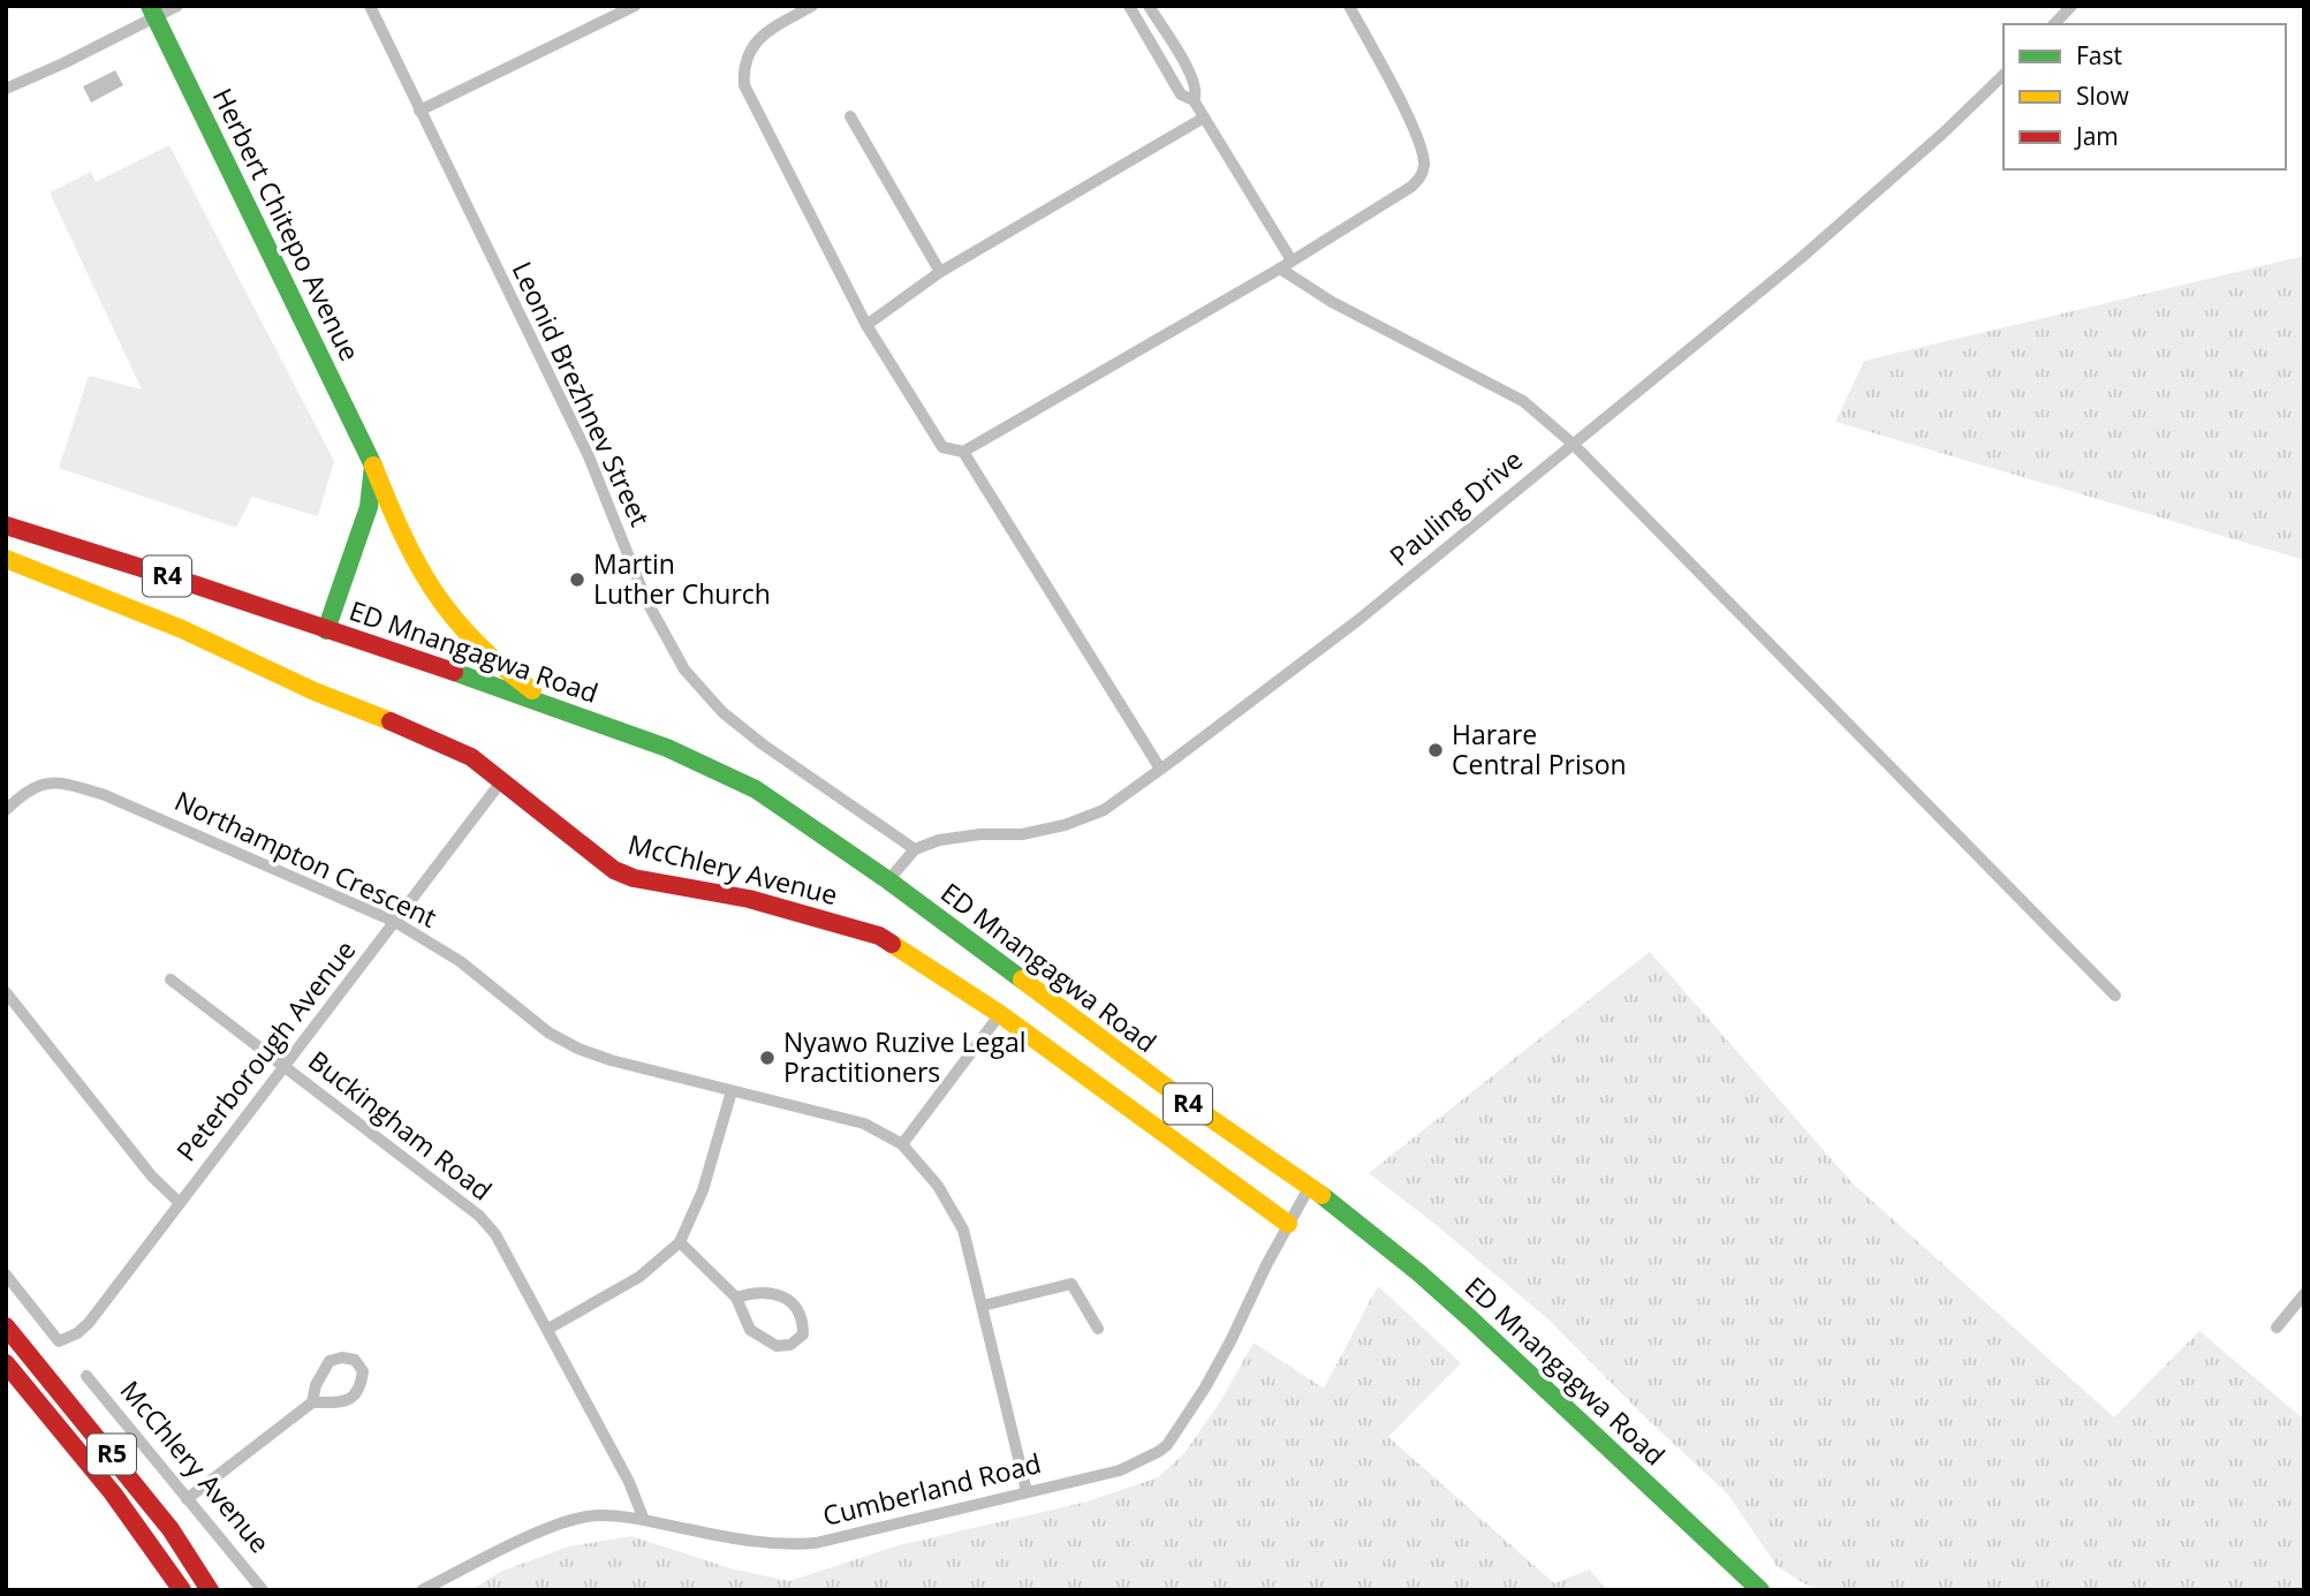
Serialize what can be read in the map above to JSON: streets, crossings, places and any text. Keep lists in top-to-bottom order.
{
  "streets": {
    "main road": [
      "Herbert Chitepo Avenue",
      "R4",
      "ED Mnangagwa Road",
      "McChlery Avenue",
      "R5"
    ],
    "street": [
      "Leonid Brezhnev Street",
      "Pauling Drive",
      "Northampton Crescent",
      "Peterborough Avenue",
      "Buckingham Road",
      "Cumberland Road"
    ]
  },
  "crossings": [
    ["Herbert Chitepo Avenue", "ED Mnangagwa Road"],
    ["Leonid Brezhnev Street", "Pauling Drive"],
    ["R4", "ED Mnangagwa Road"],
    ["ED Mnangagwa Road", "Cumberland Road"],
    ["Northampton Crescent", "Peterborough Avenue"],
    ["Northampton Crescent", "Cumberland Road"],
    ["McChlery Avenue", "Peterborough Avenue"],
    ["McChlery Avenue", "Cumberland Road"],
    ["Peterborough Avenue", "Buckingham Road"],
    ["Buckingham Road", "Cumberland Road"]
  ],
  "places": ["Martin Luther Church", "Harare Central Prison", "Nyawo Ruzive Legal Practitioners"],
  "legend": ["Fast", "Slow", "Jam"]
}
